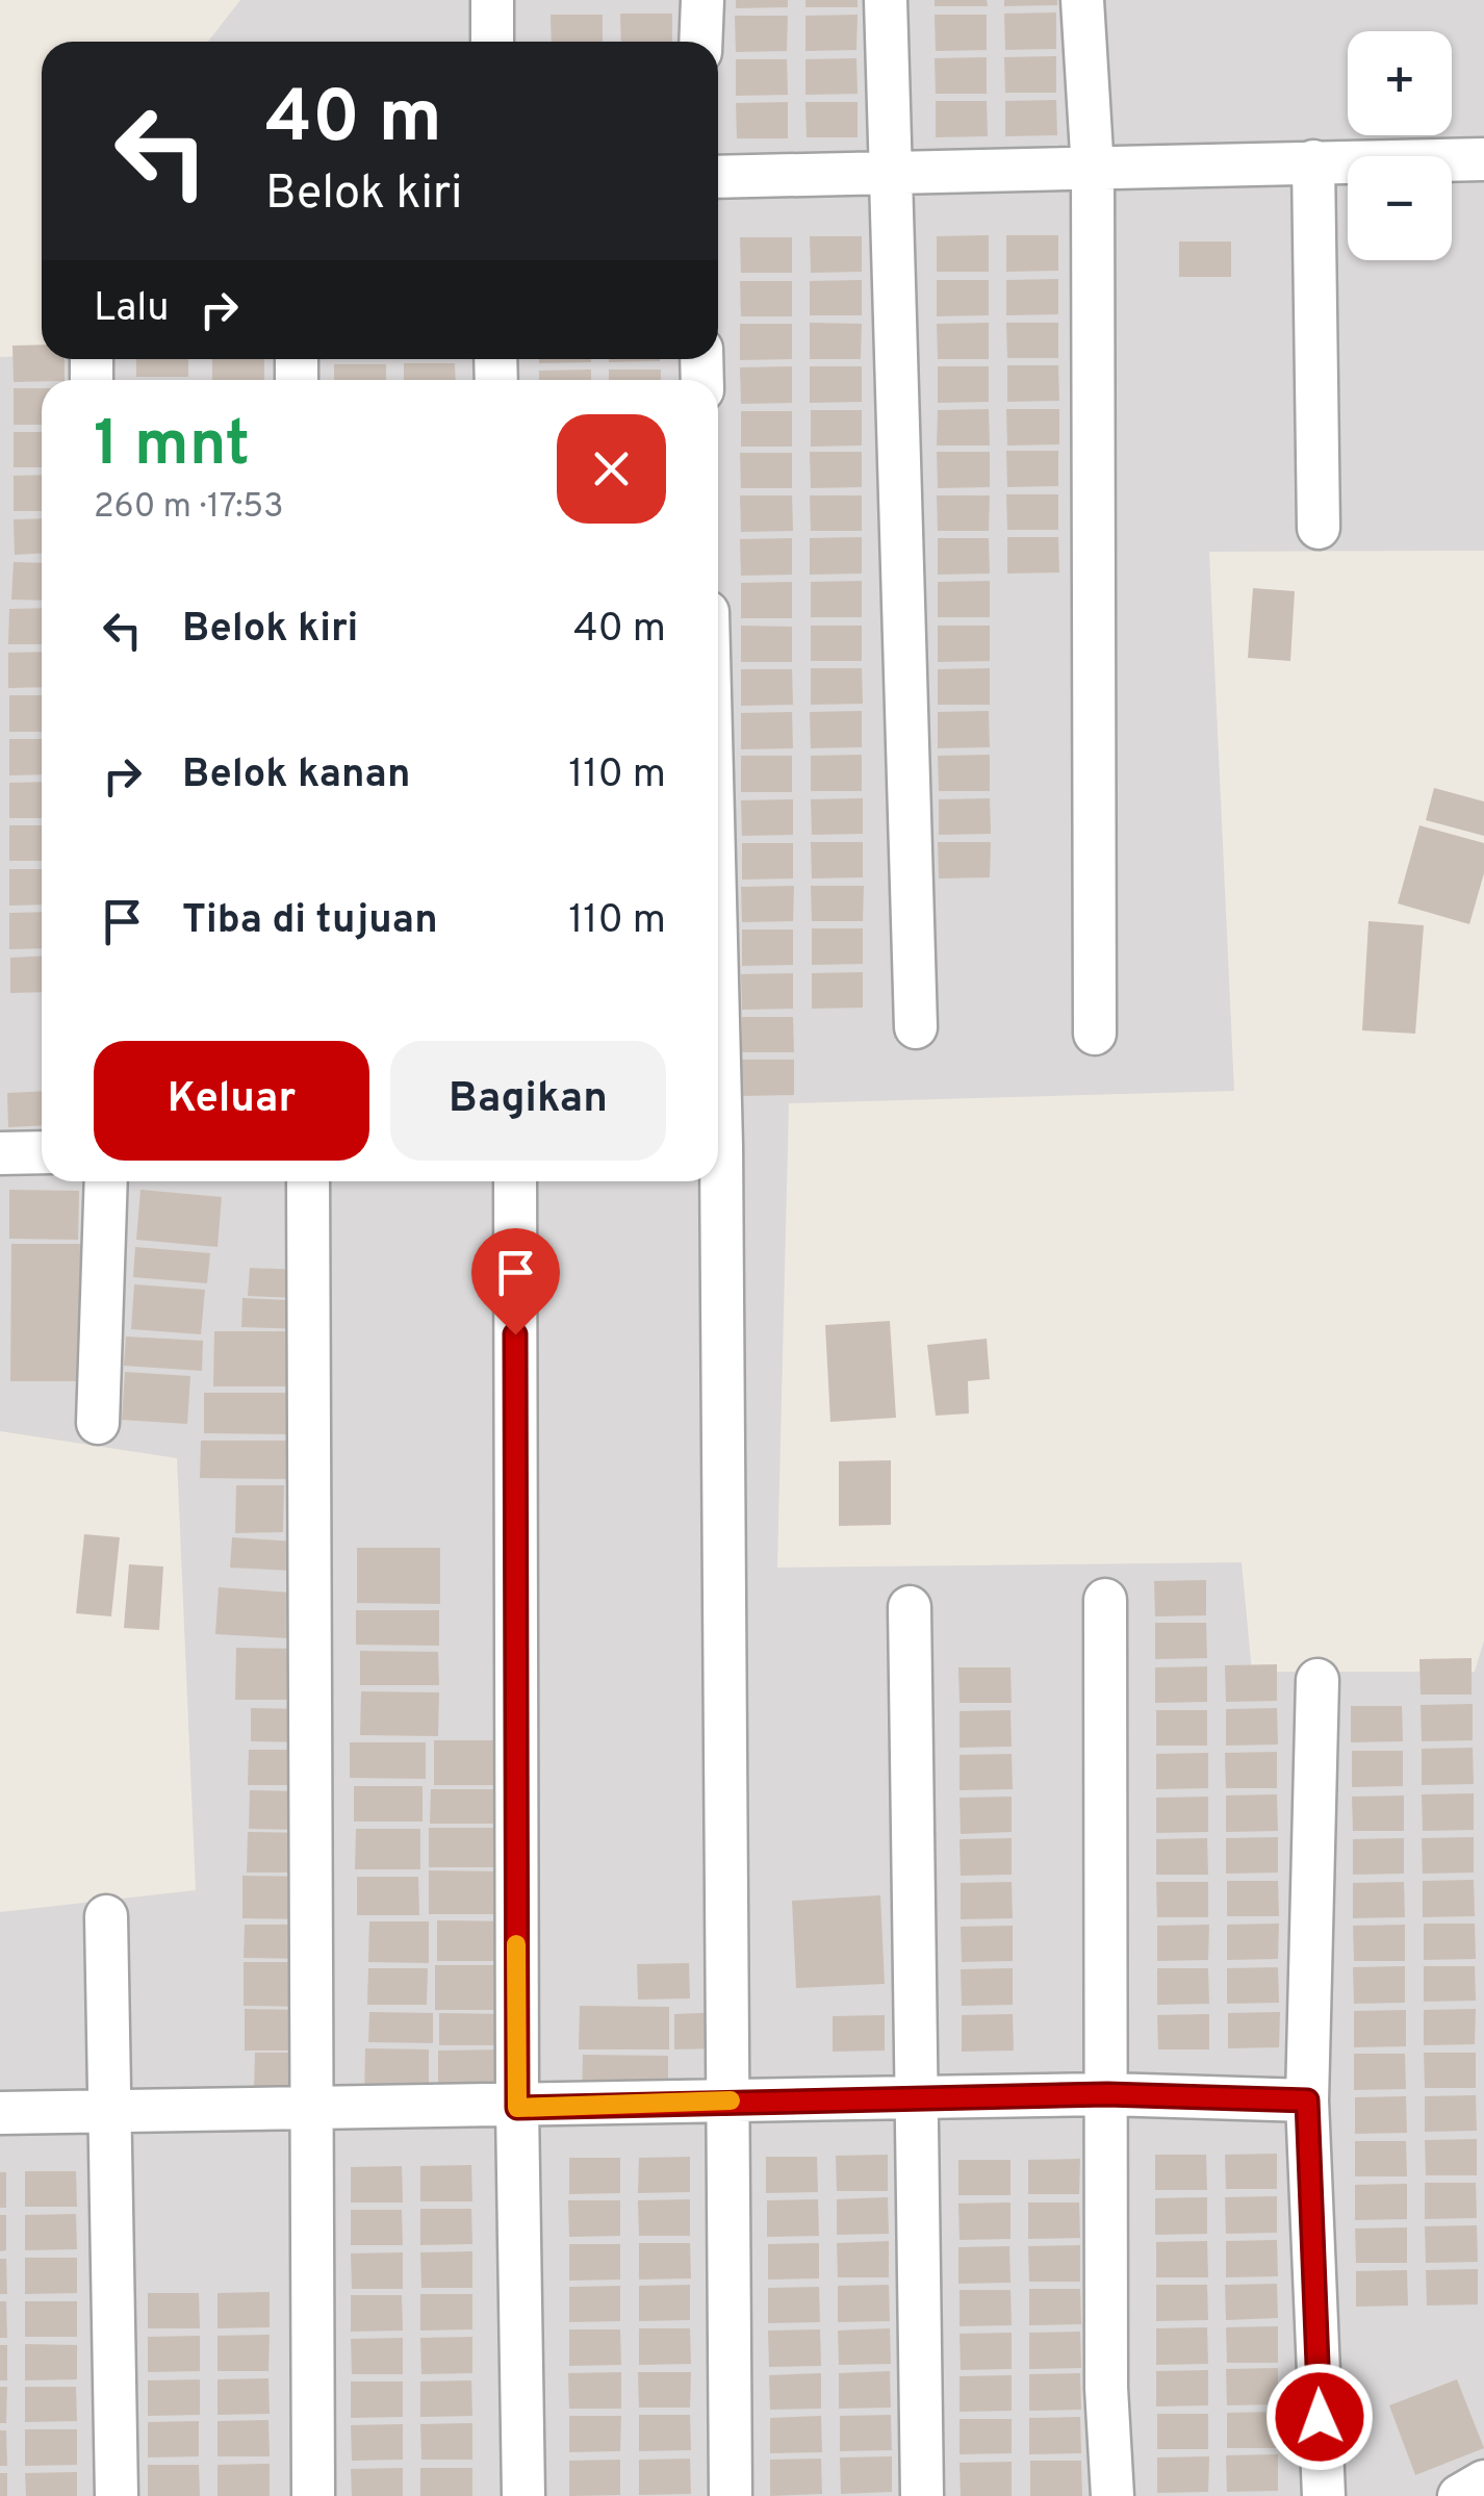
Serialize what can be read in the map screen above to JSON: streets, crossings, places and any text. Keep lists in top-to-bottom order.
{
  "page": {
    "map_buttons": ["+", "−"],
    "turn": ["40 m", "Belok kiri"],
    "then": "Lalu",
    "heading": ["1 mnt", "260 m · 17:53"],
    "list": [
      {
        "name": "Belok kiri",
        "value": "40 m"
      },
      {
        "name": "Belok kanan",
        "value": "110 m"
      },
      {
        "name": "Tiba di tujuan",
        "value": "110 m"
      }
    ],
    "buttons": ["Keluar", "Bagikan"]
  }
}
